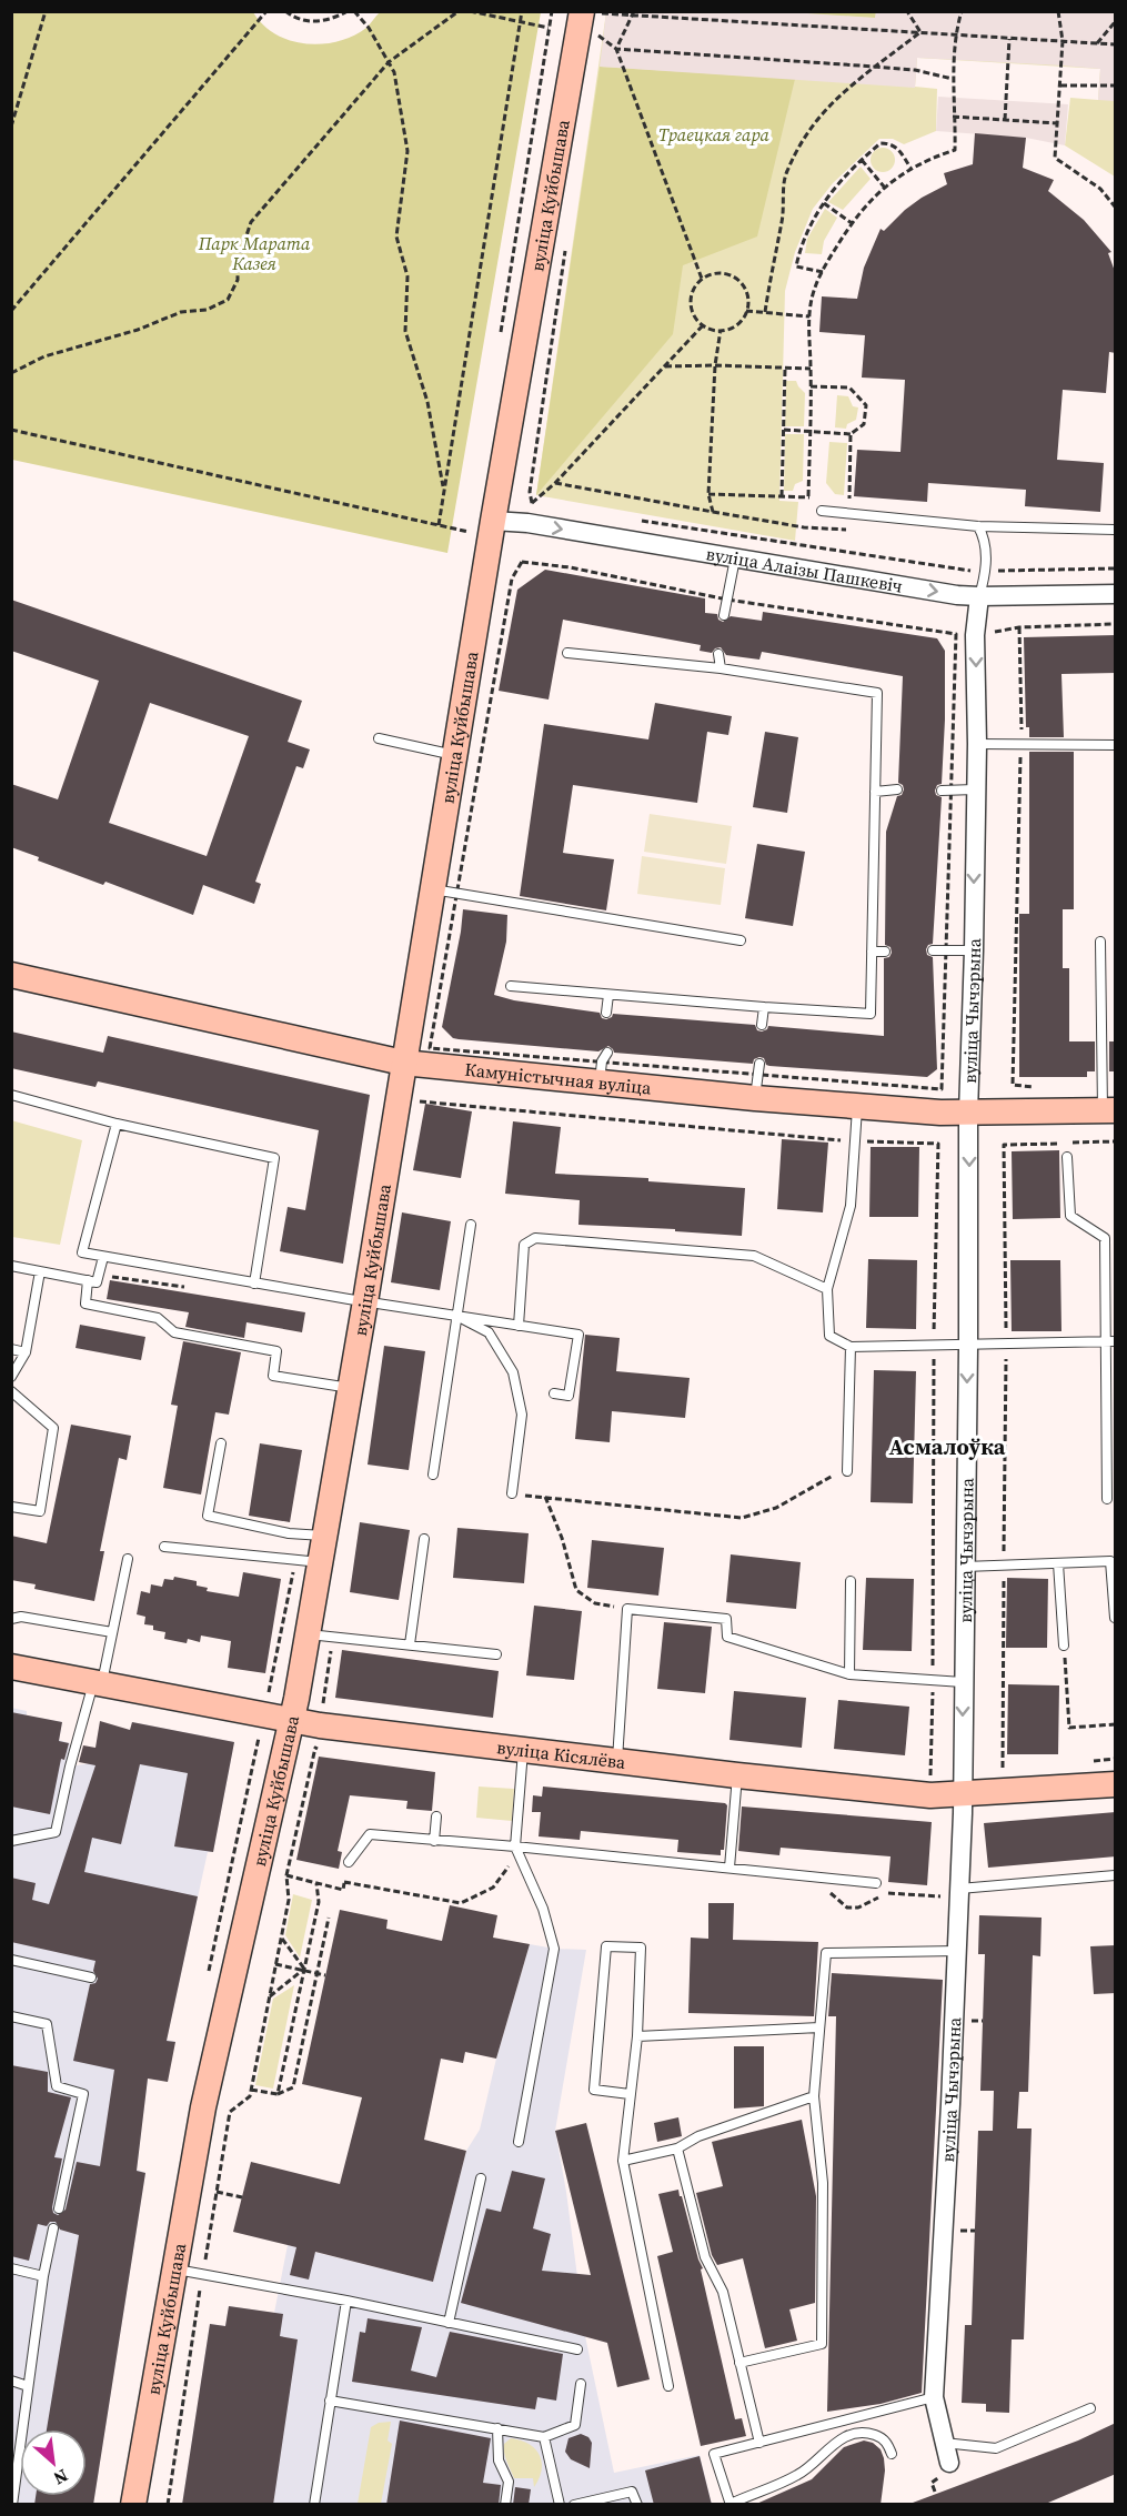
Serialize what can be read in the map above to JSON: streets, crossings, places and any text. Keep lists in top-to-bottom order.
{
  "streets": {
    "main road": ["вуліца Куйбышава", "Камуністычная вуліца", "вуліца Кісялёва"],
    "street": ["вуліца Алаізы Пашкевіч", "вуліца Чычэрына"]
  },
  "crossings": [
    ["вуліца Куйбышава", "вуліца Алаізы Пашкевіч"],
    ["вуліца Куйбышава", "Камуністычная вуліца"],
    ["вуліца Куйбышава", "вуліца Кісялёва"],
    ["вуліца Алаізы Пашкевіч", "вуліца Чычэрына"],
    ["вуліца Чычэрына", "Камуністычная вуліца"],
    ["вуліца Чычэрына", "вуліца Кісялёва"]
  ],
  "one_way": ["вуліца Алаізы Пашкевіч", "вуліца Чычэрына"],
  "districts": ["Асмалоўка"],
  "parks": ["Траецкая гара", "Парк Марата Казея"],
  "north": "bottom right"
}
